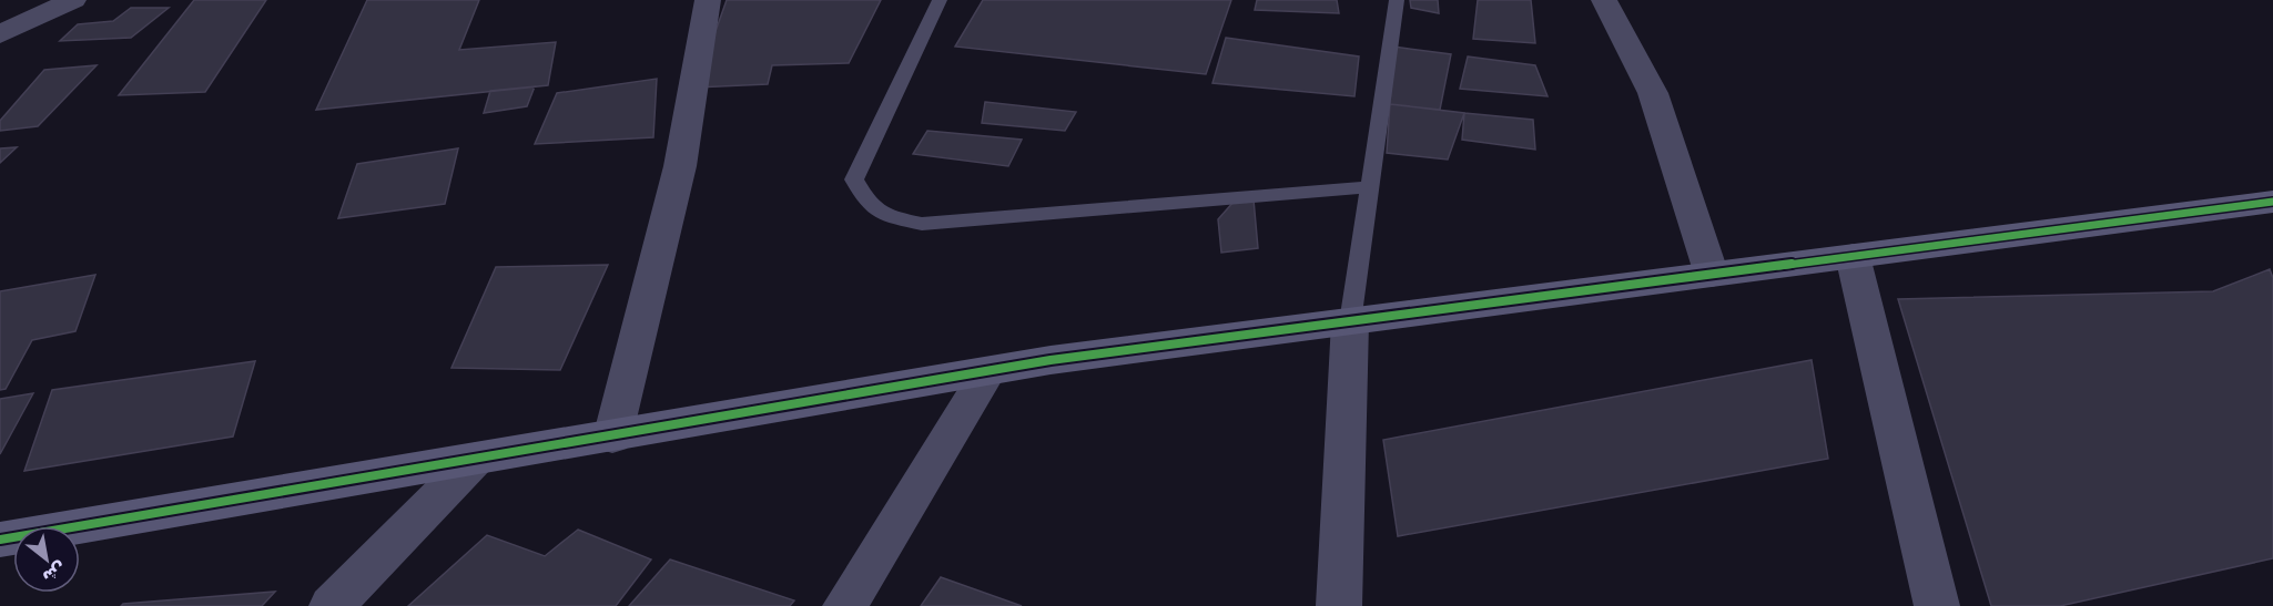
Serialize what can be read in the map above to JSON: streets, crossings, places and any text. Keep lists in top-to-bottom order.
{
  "north": "bottom right"
}
